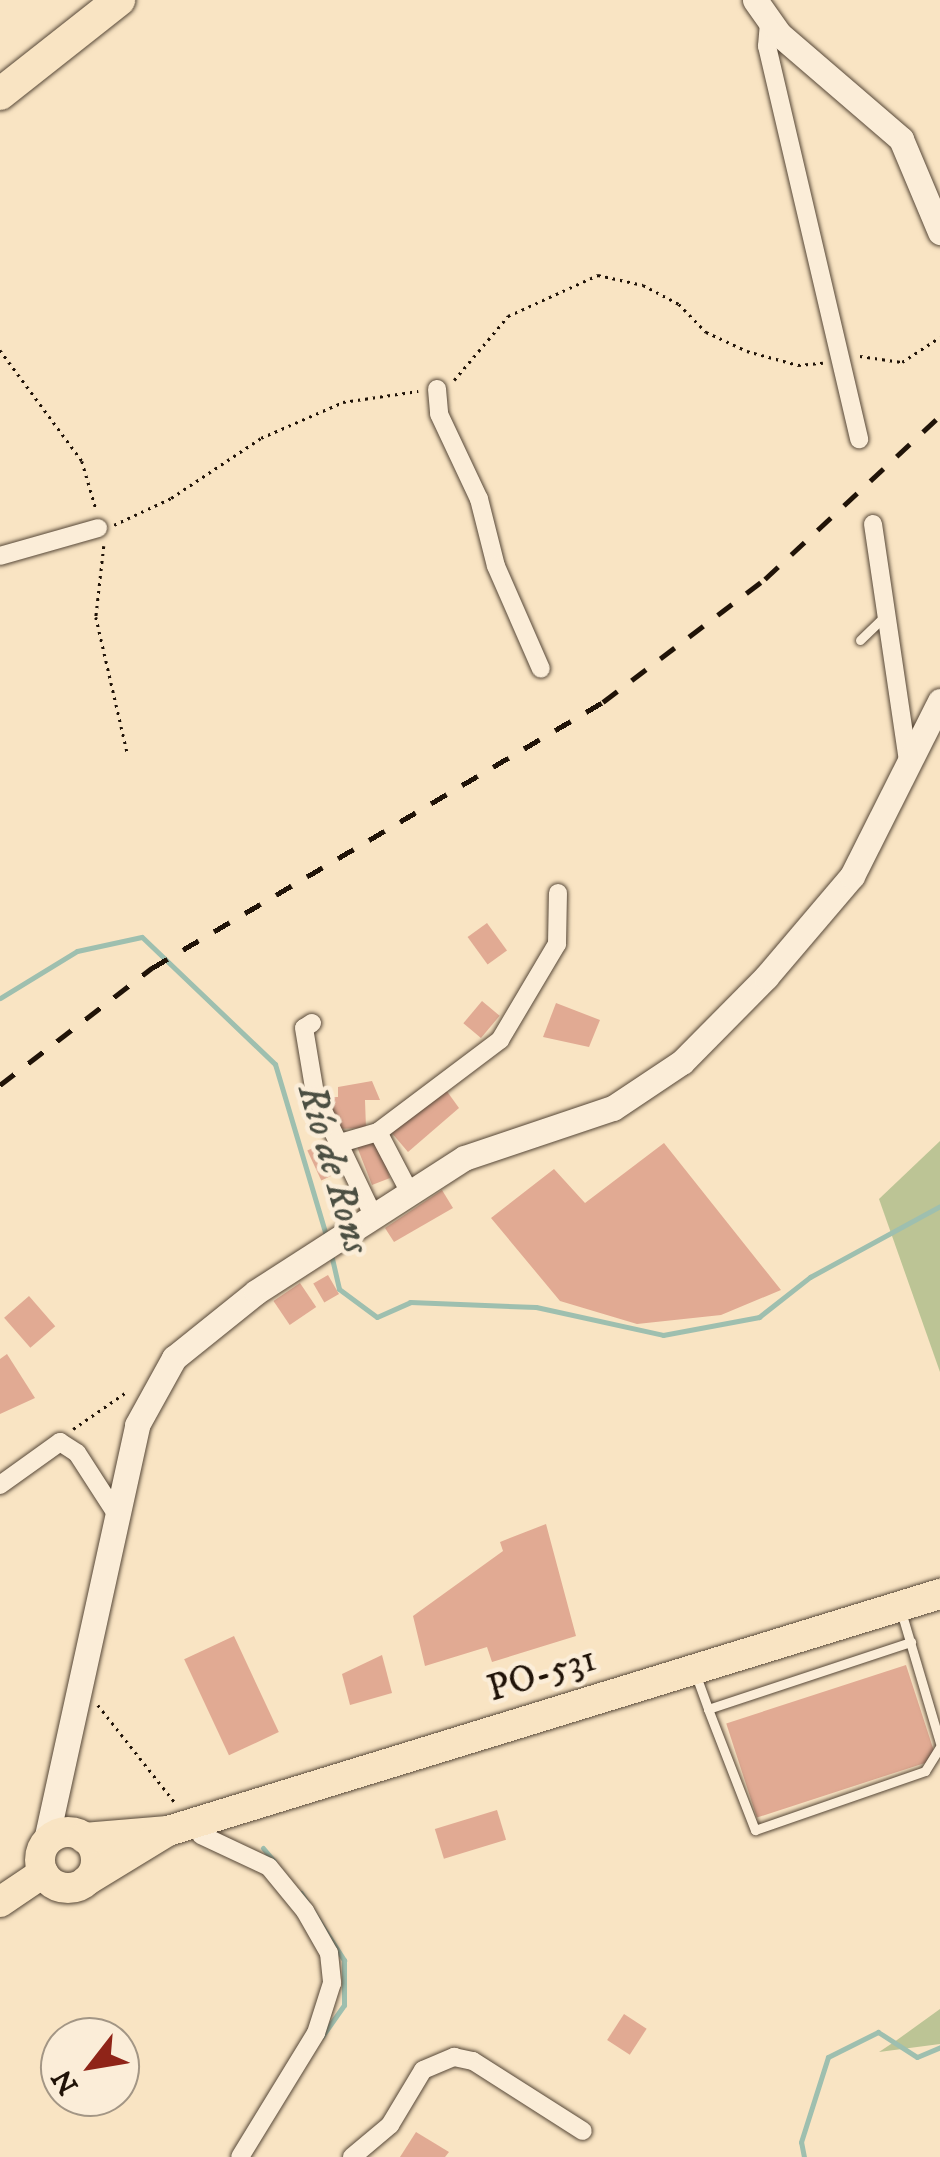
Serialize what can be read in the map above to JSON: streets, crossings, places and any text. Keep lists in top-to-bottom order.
{
  "streets": {
    "main road": ["PO-531"]
  },
  "water": ["Río de Rons"],
  "north": "bottom left"
}
